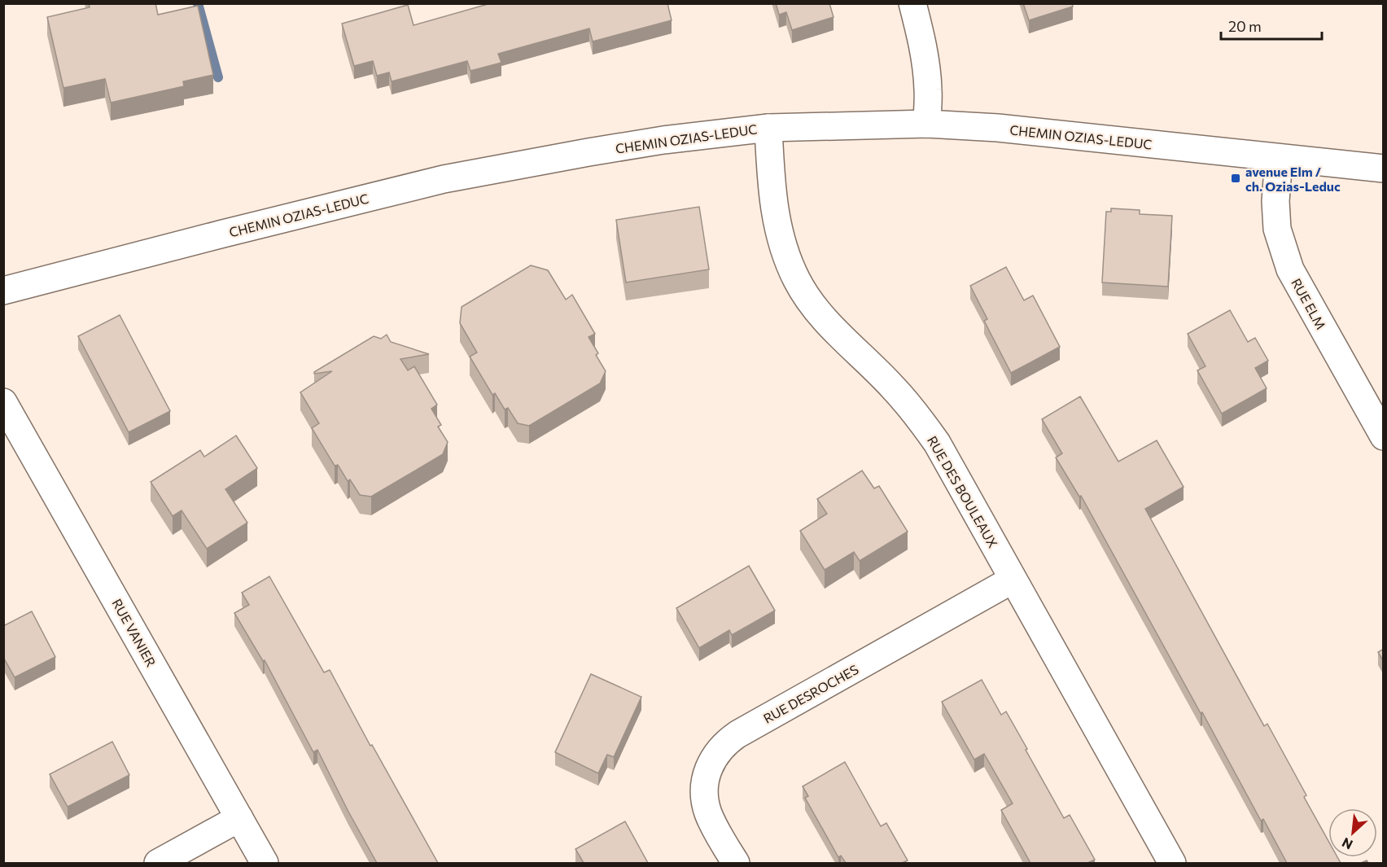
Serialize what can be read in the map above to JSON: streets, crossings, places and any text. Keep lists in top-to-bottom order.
{
  "streets": {
    "street": [
      "CHEMIN OZIAS-LEDUC",
      "RUE ELM",
      "RUE DES BOULEAUX",
      "RUE VANIER",
      "RUE DESROCHES"
    ]
  },
  "crossings": [
    ["CHEMIN OZIAS-LEDUC", "RUE ELM"],
    ["CHEMIN OZIAS-LEDUC", "RUE DES BOULEAUX"],
    ["RUE DES BOULEAUX", "RUE DESROCHES"]
  ],
  "places": {
    "transit": ["avenue Elm / ch. Ozias-Leduc"]
  },
  "scale_bar": "20 m",
  "north": "bottom left"
}
